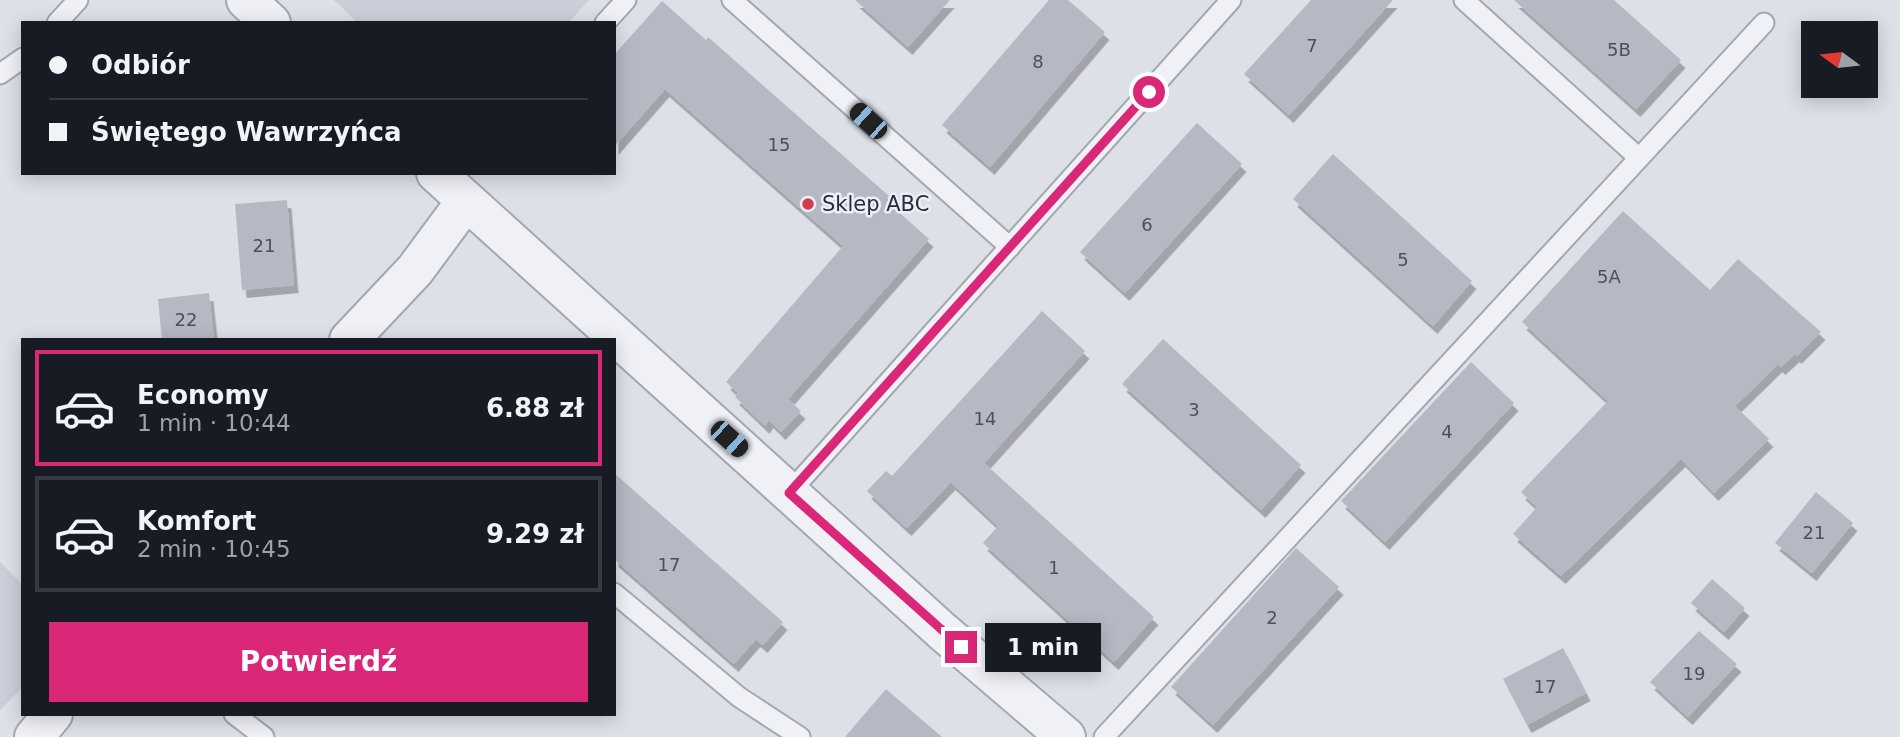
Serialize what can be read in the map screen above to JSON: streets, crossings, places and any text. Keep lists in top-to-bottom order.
{
  "places": ["Sklep ABC"],
  "house_numbers": [
    "7",
    "5B",
    "8",
    "15",
    "6",
    "21",
    "5",
    "5A",
    "22",
    "3",
    "14",
    "4",
    "21",
    "17",
    "1",
    "2",
    "19",
    "17"
  ],
  "north": "left",
  "page": {
    "banner": ["Odbiór", "Świętego Wawrzyńca"],
    "list": [
      {
        "name": "Economy",
        "note": "1 min · 10:44",
        "value": "6.88 zł"
      },
      {
        "name": "Komfort",
        "note": "2 min · 10:45",
        "value": "9.29 zł"
      }
    ],
    "buttons": "Potwierdź",
    "bubble": "1 min"
  }
}
